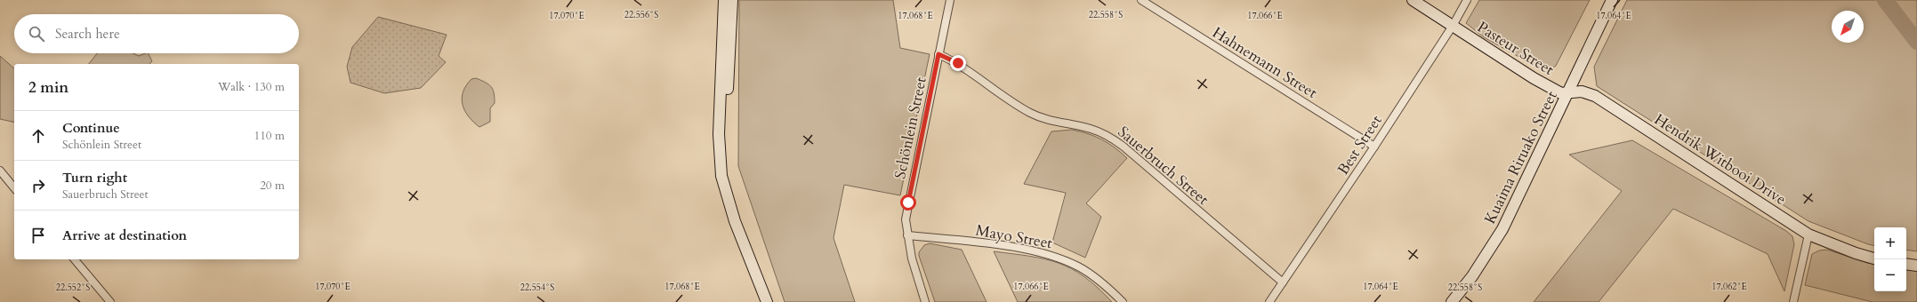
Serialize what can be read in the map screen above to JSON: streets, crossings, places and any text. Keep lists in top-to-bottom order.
{
  "streets": {
    "main road": ["Pasteur Street", "Kuaima Riruako Street", "Hendrik Witbooi Drive"],
    "street": [
      "Hahnemann Street",
      "Schönlein Street",
      "Best Street",
      "Sauerbruch Street",
      "Mayo Street"
    ]
  },
  "crossings": [
    ["Pasteur Street", "Best Street"],
    ["Pasteur Street", "Kuaima Riruako Street"],
    ["Pasteur Street", "Hendrik Witbooi Drive"],
    ["Hahnemann Street", "Best Street"],
    ["Schönlein Street", "Sauerbruch Street"],
    ["Schönlein Street", "Mayo Street"],
    ["Best Street", "Sauerbruch Street"],
    ["Kuaima Riruako Street", "Hendrik Witbooi Drive"]
  ],
  "north": "bottom left",
  "page": {
    "search": "Search here",
    "heading": ["2 min", "Walk · 130 m"],
    "list": [
      ["Continue", "Schönlein Street", "110 m"],
      ["Turn right", "Sauerbruch Street", "20 m"],
      "Arrive at destination"
    ],
    "map_buttons": ["+", "−"]
  },
  "coordinates": [
    "22.558°S",
    "22.556°S",
    "17.070°E",
    "17.068°E",
    "17.066°E",
    "17.064°E",
    "17.062°E",
    "22.552°S",
    "22.554°S"
  ]
}
